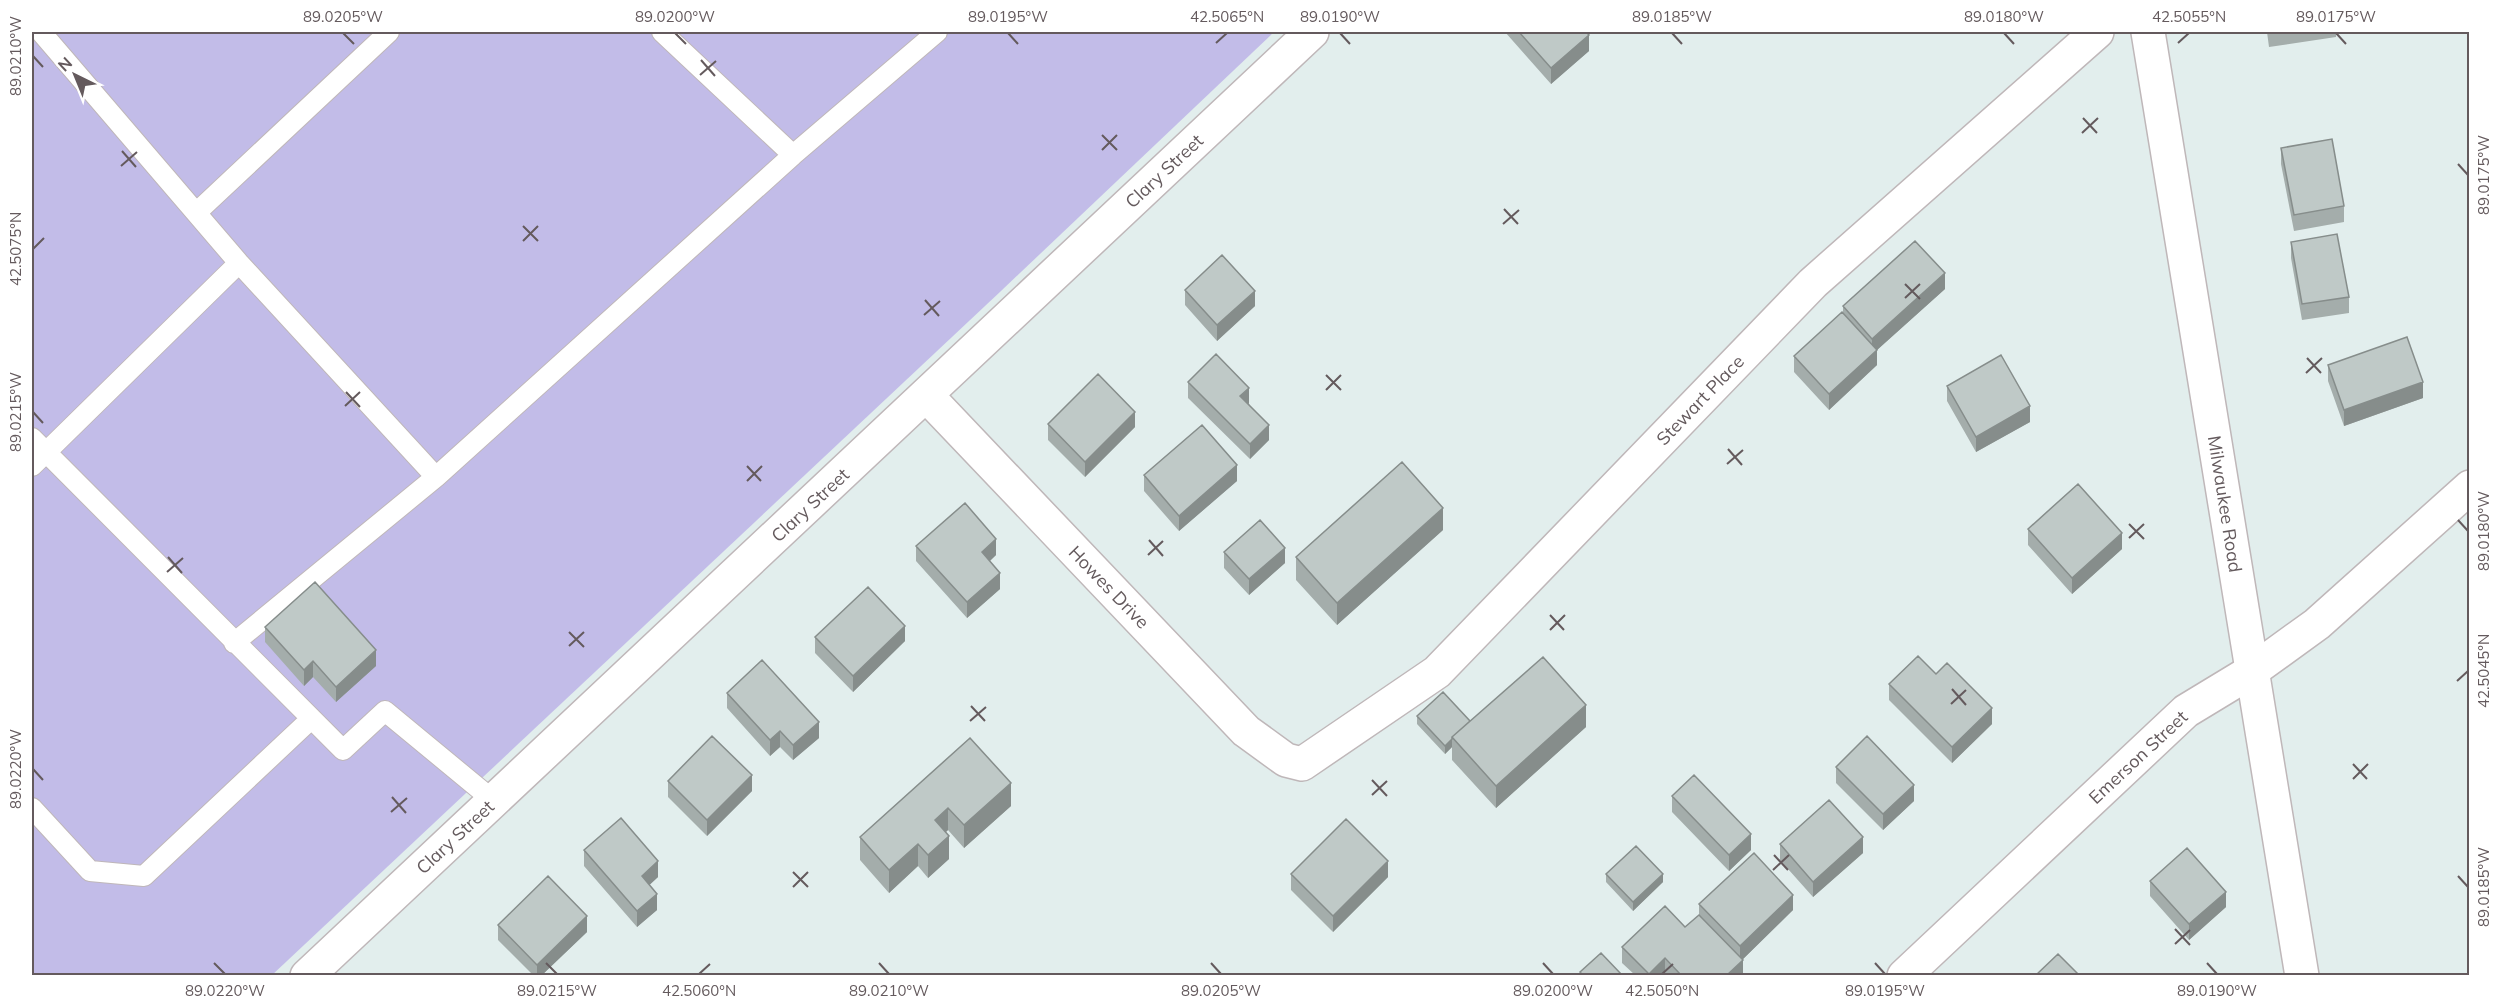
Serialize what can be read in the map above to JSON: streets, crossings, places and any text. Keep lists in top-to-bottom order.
{
  "streets": {
    "street": [
      "Clary Street",
      "Stewart Place",
      "Milwaukee Road",
      "Howes Drive",
      "Emerson Street"
    ]
  },
  "crossings": [
    ["Clary Street", "Howes Drive"],
    ["Stewart Place", "Howes Drive"],
    ["Milwaukee Road", "Emerson Street"]
  ],
  "north": "top left",
  "coordinates": [
    "89.0205°W",
    "89.0200°W",
    "89.0195°W",
    "42.5065°N",
    "89.0190°W",
    "89.0185°W",
    "89.0180°W",
    "42.5055°N",
    "89.0175°W",
    "89.0210°W",
    "42.5075°N",
    "89.0215°W",
    "42.5045°N",
    "89.0220°W",
    "42.5060°N",
    "42.5050°N"
  ]
}
